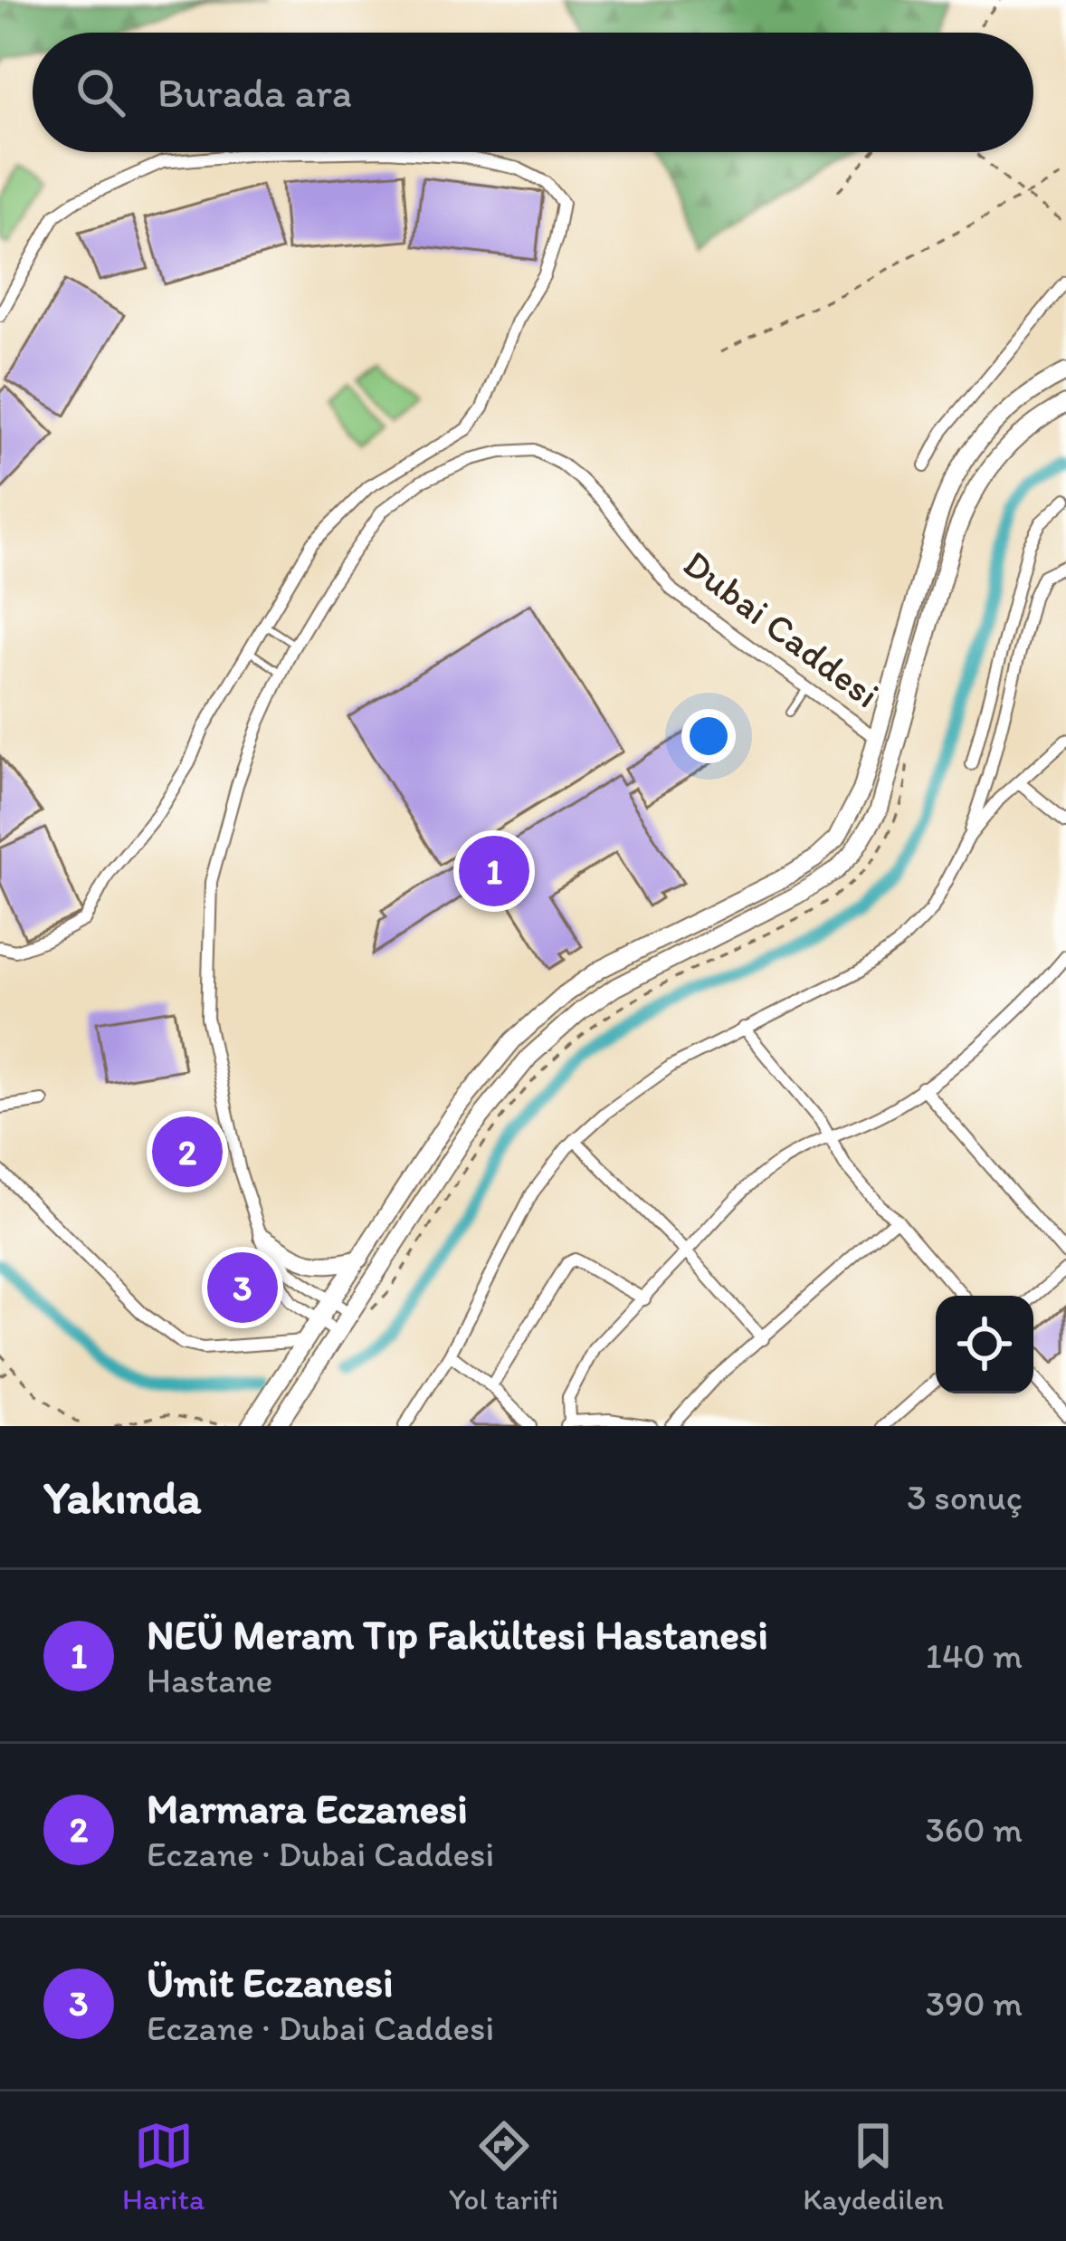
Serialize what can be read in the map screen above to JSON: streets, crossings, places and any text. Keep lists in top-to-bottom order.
{
  "streets": {
    "street": ["Dubai Caddesi"]
  },
  "page": {
    "search": "Burada ara",
    "pins": ["1", "2", "3"],
    "heading": ["Yakında", "3 sonuç"],
    "list": [
      {
        "mark": "1",
        "name": "NEÜ Meram Tıp Fakültesi Hastanesi",
        "note": "Hastane",
        "value": "140 m"
      },
      {
        "mark": "2",
        "name": "Marmara Eczanesi",
        "note": "Eczane · Dubai Caddesi",
        "value": "360 m"
      },
      {
        "mark": "3",
        "name": "Ümit Eczanesi",
        "note": "Eczane · Dubai Caddesi",
        "value": "390 m"
      }
    ],
    "nav": ["Harita", "Yol tarifi", "Kaydedilen"]
  }
}
